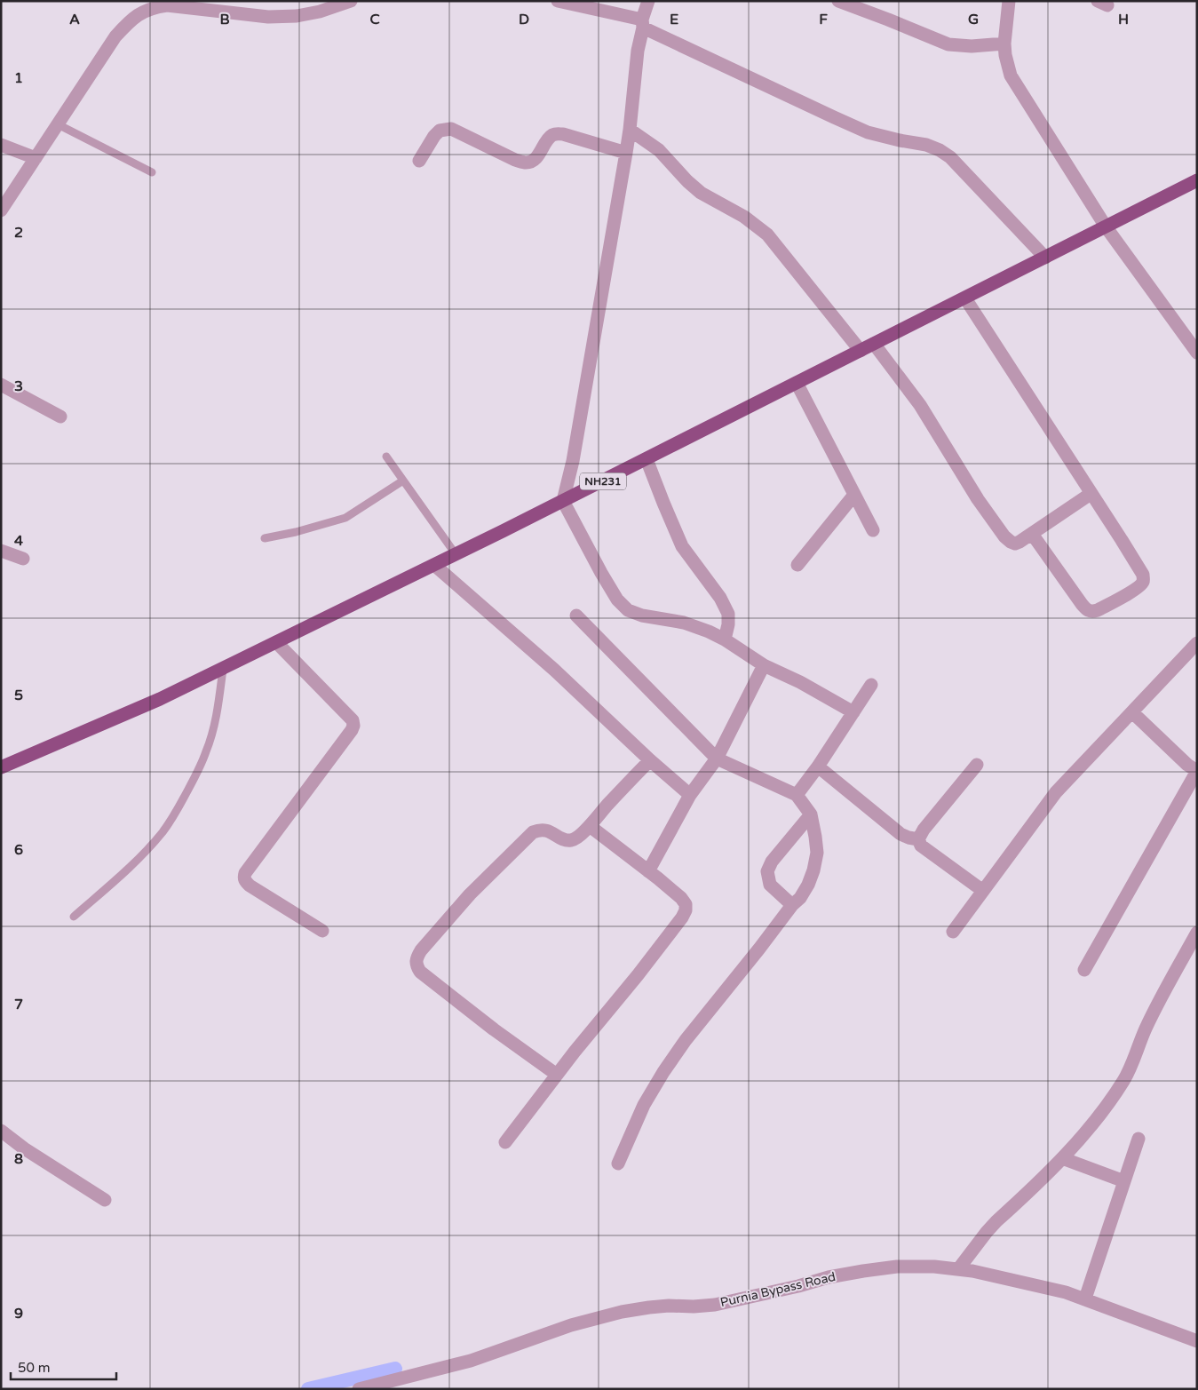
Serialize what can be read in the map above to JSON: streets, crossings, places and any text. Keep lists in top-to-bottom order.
{
  "streets": {
    "highway": ["NH231"],
    "street": ["Purnia Bypass Road"]
  },
  "scale_bar": "50 m",
  "grid": {
    "columns": [
      "A",
      "B",
      "C",
      "D",
      "E",
      "F",
      "G",
      "H"
    ],
    "rows": [
      "1",
      "2",
      "3",
      "4",
      "5",
      "6",
      "7",
      "8",
      "9"
    ]
  }
}
